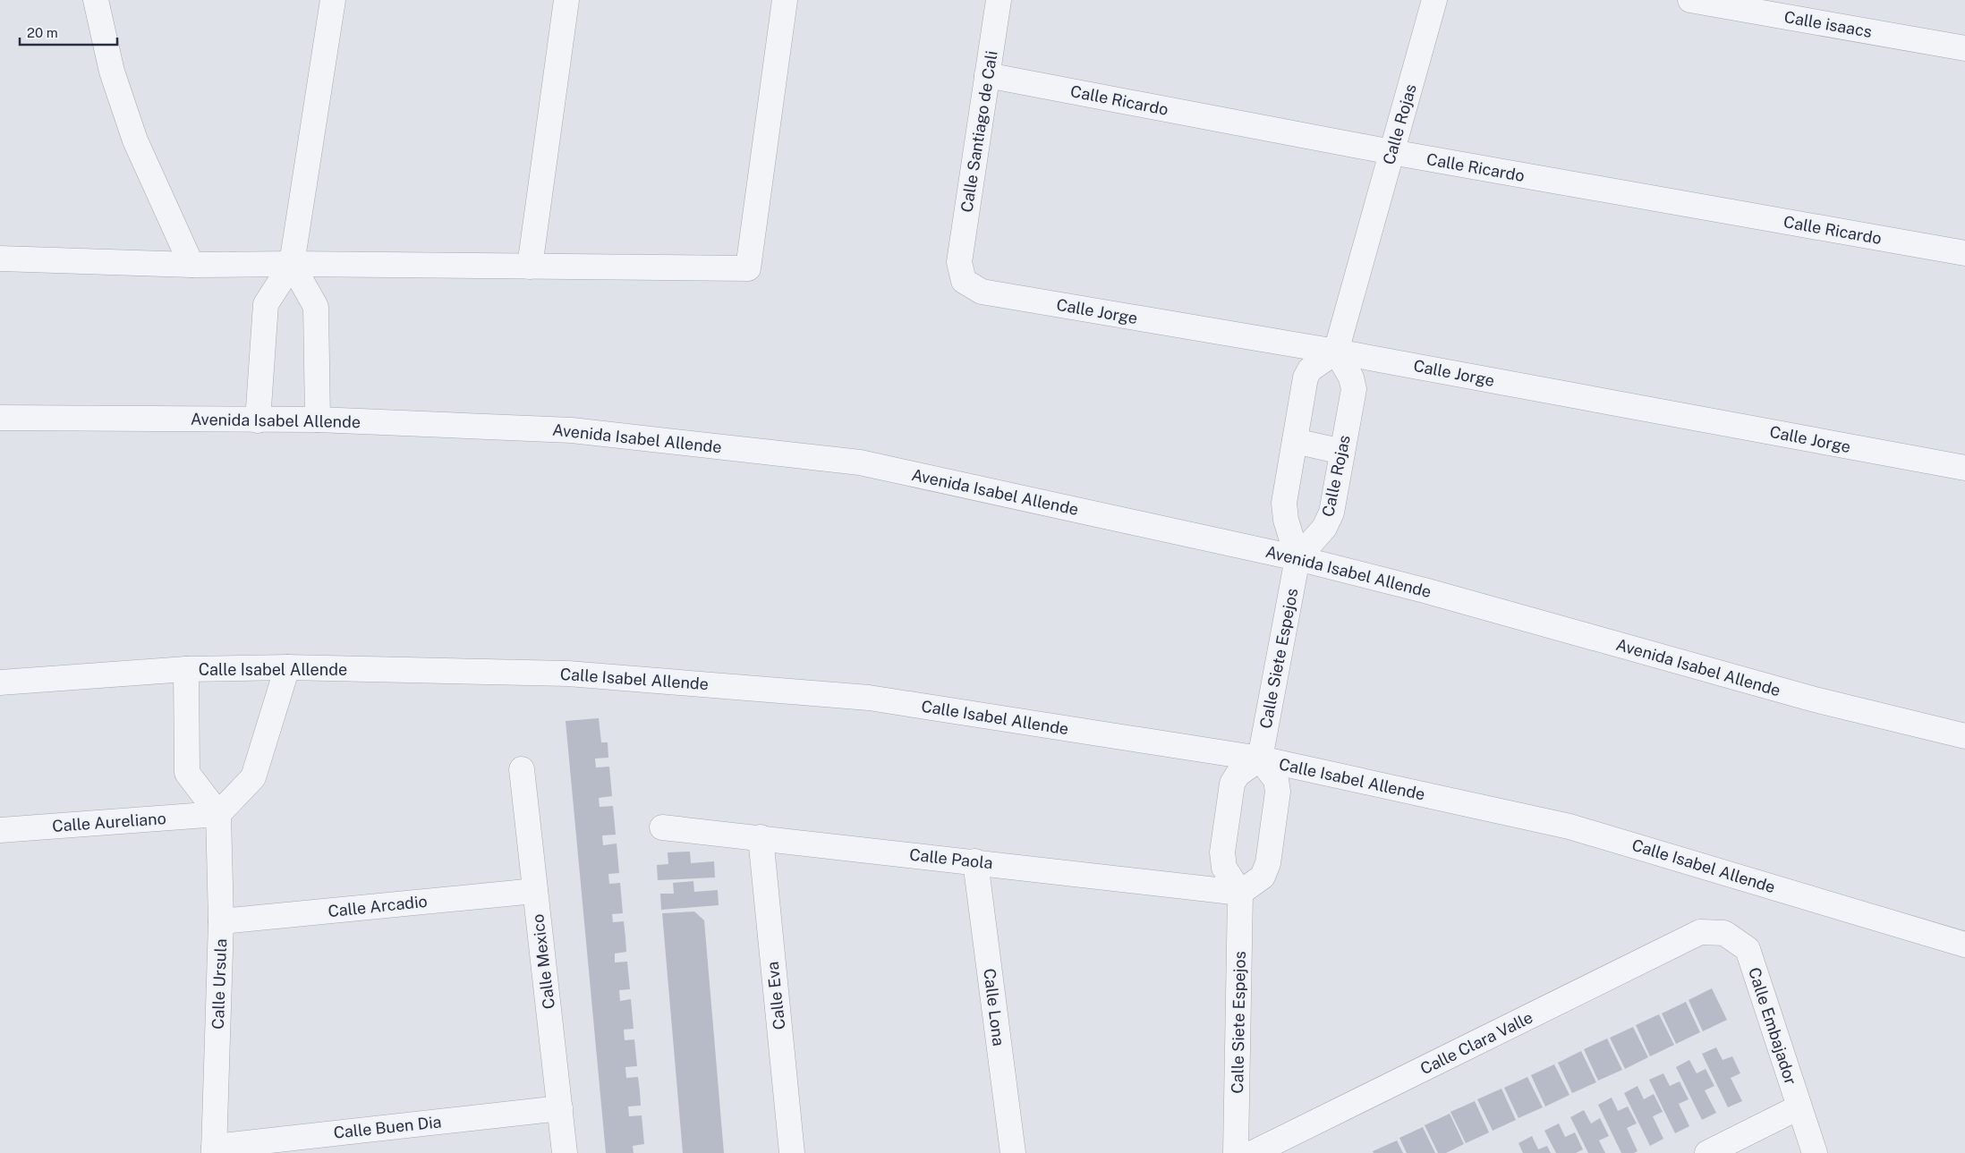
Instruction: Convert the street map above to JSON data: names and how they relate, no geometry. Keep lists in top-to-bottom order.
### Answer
{
  "streets": {
    "street": [
      "Calle isaacs",
      "Calle Ricardo",
      "Calle Rojas",
      "Calle Santiago de Cali",
      "Calle Jorge",
      "Avenida Isabel Allende",
      "Calle Siete Espejos",
      "Calle Isabel Allende",
      "Calle Aureliano",
      "Calle Paola",
      "Calle Arcadio",
      "Calle Mexico",
      "Calle Ursula",
      "Calle Eva",
      "Calle Lona",
      "Calle Embajador",
      "Calle Clara Valle",
      "Calle Buen Dia"
    ]
  },
  "crossings": [
    ["Calle Ricardo", "Calle Rojas"],
    ["Calle Ricardo", "Calle Santiago de Cali"],
    ["Calle Rojas", "Calle Jorge"],
    ["Calle Rojas", "Avenida Isabel Allende"],
    ["Calle Rojas", "Calle Siete Espejos"],
    ["Calle Santiago de Cali", "Calle Jorge"],
    ["Avenida Isabel Allende", "Calle Siete Espejos"],
    ["Calle Siete Espejos", "Calle Isabel Allende"],
    ["Calle Siete Espejos", "Calle Paola"],
    ["Calle Aureliano", "Calle Ursula"],
    ["Calle Paola", "Calle Eva"],
    ["Calle Paola", "Calle Lona"],
    ["Calle Arcadio", "Calle Mexico"],
    ["Calle Arcadio", "Calle Ursula"],
    ["Calle Mexico", "Calle Buen Dia"],
    ["Calle Ursula", "Calle Buen Dia"],
    ["Calle Embajador", "Calle Clara Valle"]
  ],
  "scale_bar": "20 m"
}
